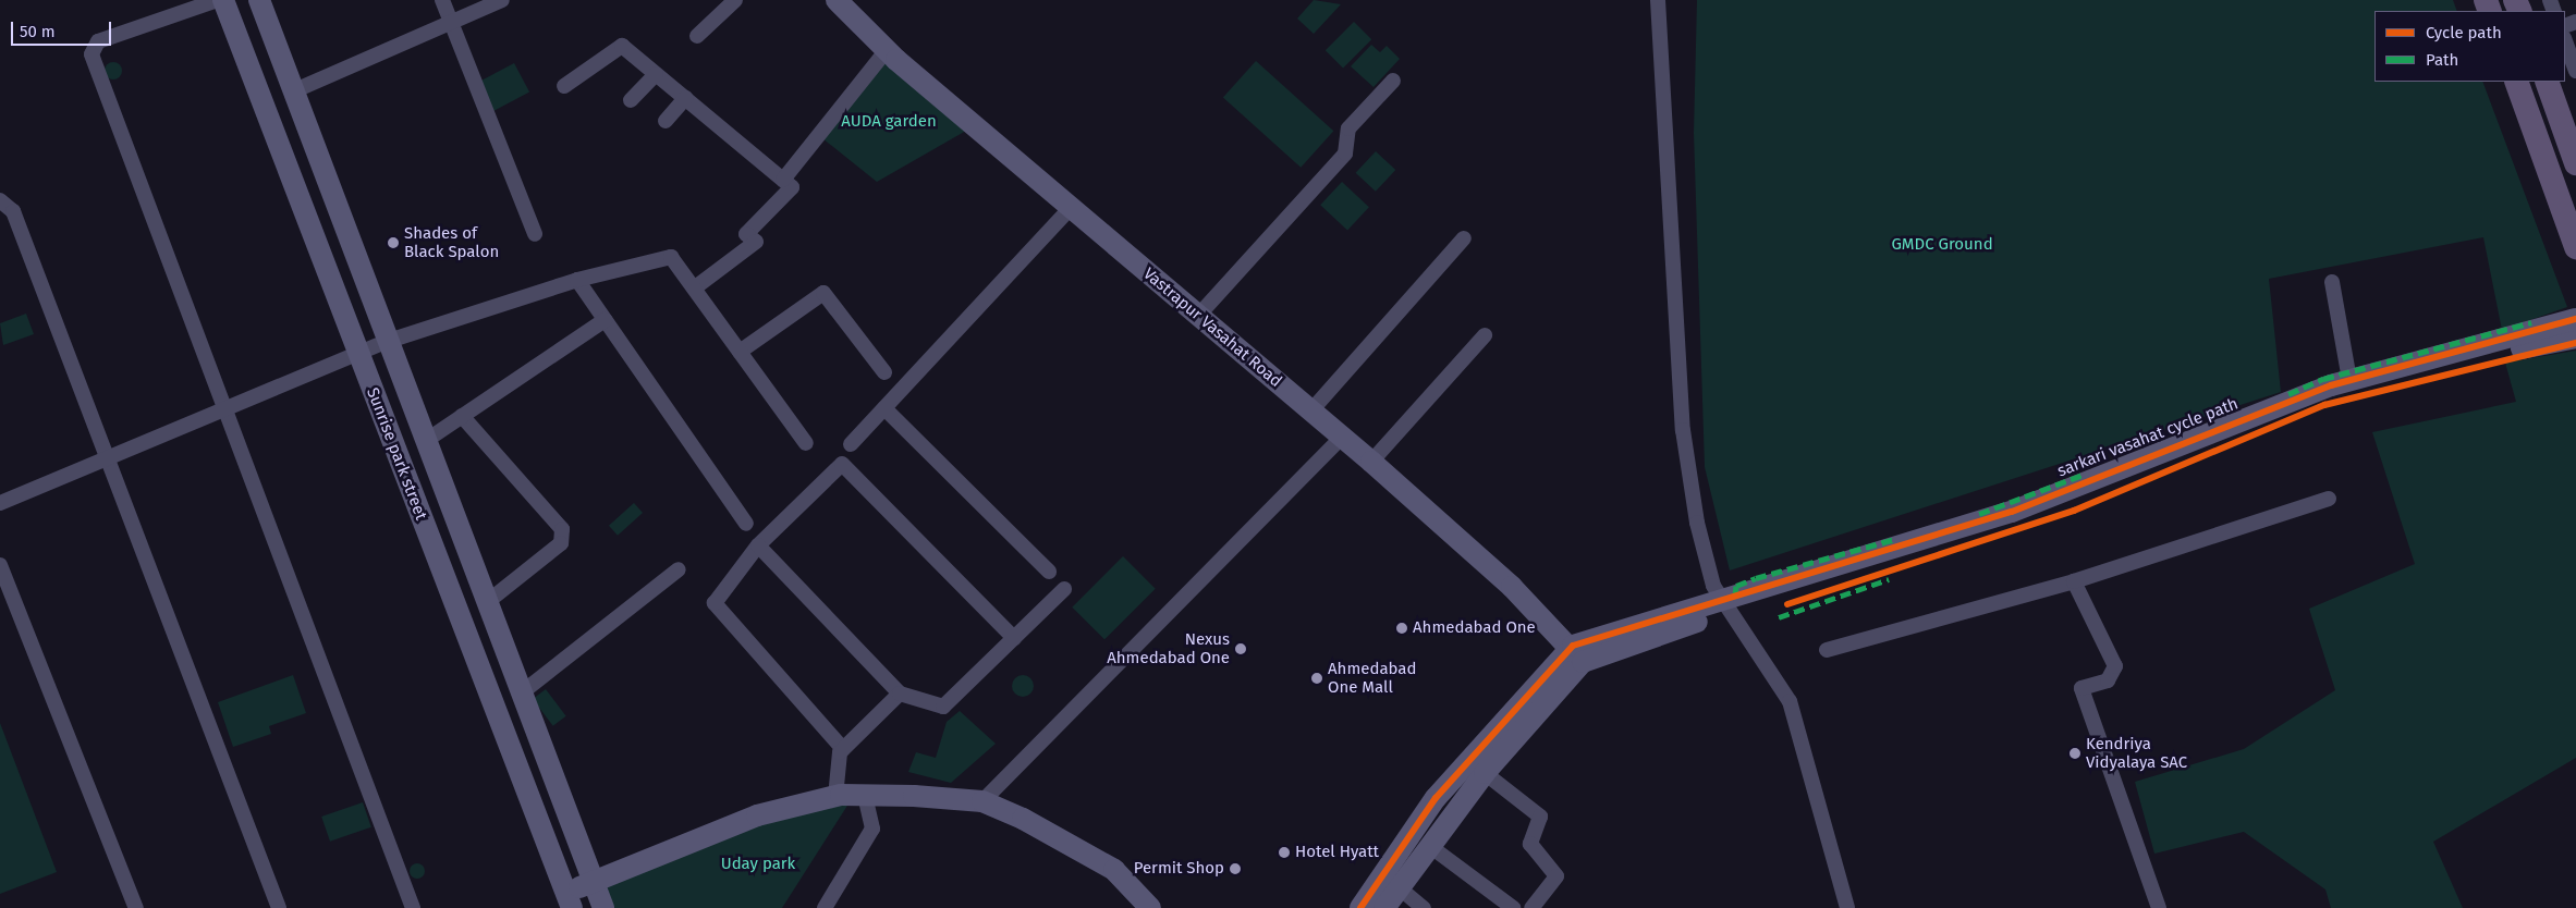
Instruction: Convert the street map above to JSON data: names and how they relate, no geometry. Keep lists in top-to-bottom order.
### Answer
{
  "streets": {
    "street": ["Vastrapur Vasahat Road", "Sunrise park street"],
    "cycle path": ["sarkari vasahat cycle path"]
  },
  "parks": ["AUDA garden", "GMDC Ground", "Uday park"],
  "places": [
    "Shades of Black Spalon",
    "Ahmedabad One",
    "Nexus Ahmedabad One",
    "Ahmedabad One Mall",
    "Kendriya Vidyalaya SAC",
    "Hotel Hyatt",
    "Permit Shop"
  ],
  "legend": ["Cycle path", "Path"],
  "scale_bar": "50 m"
}
